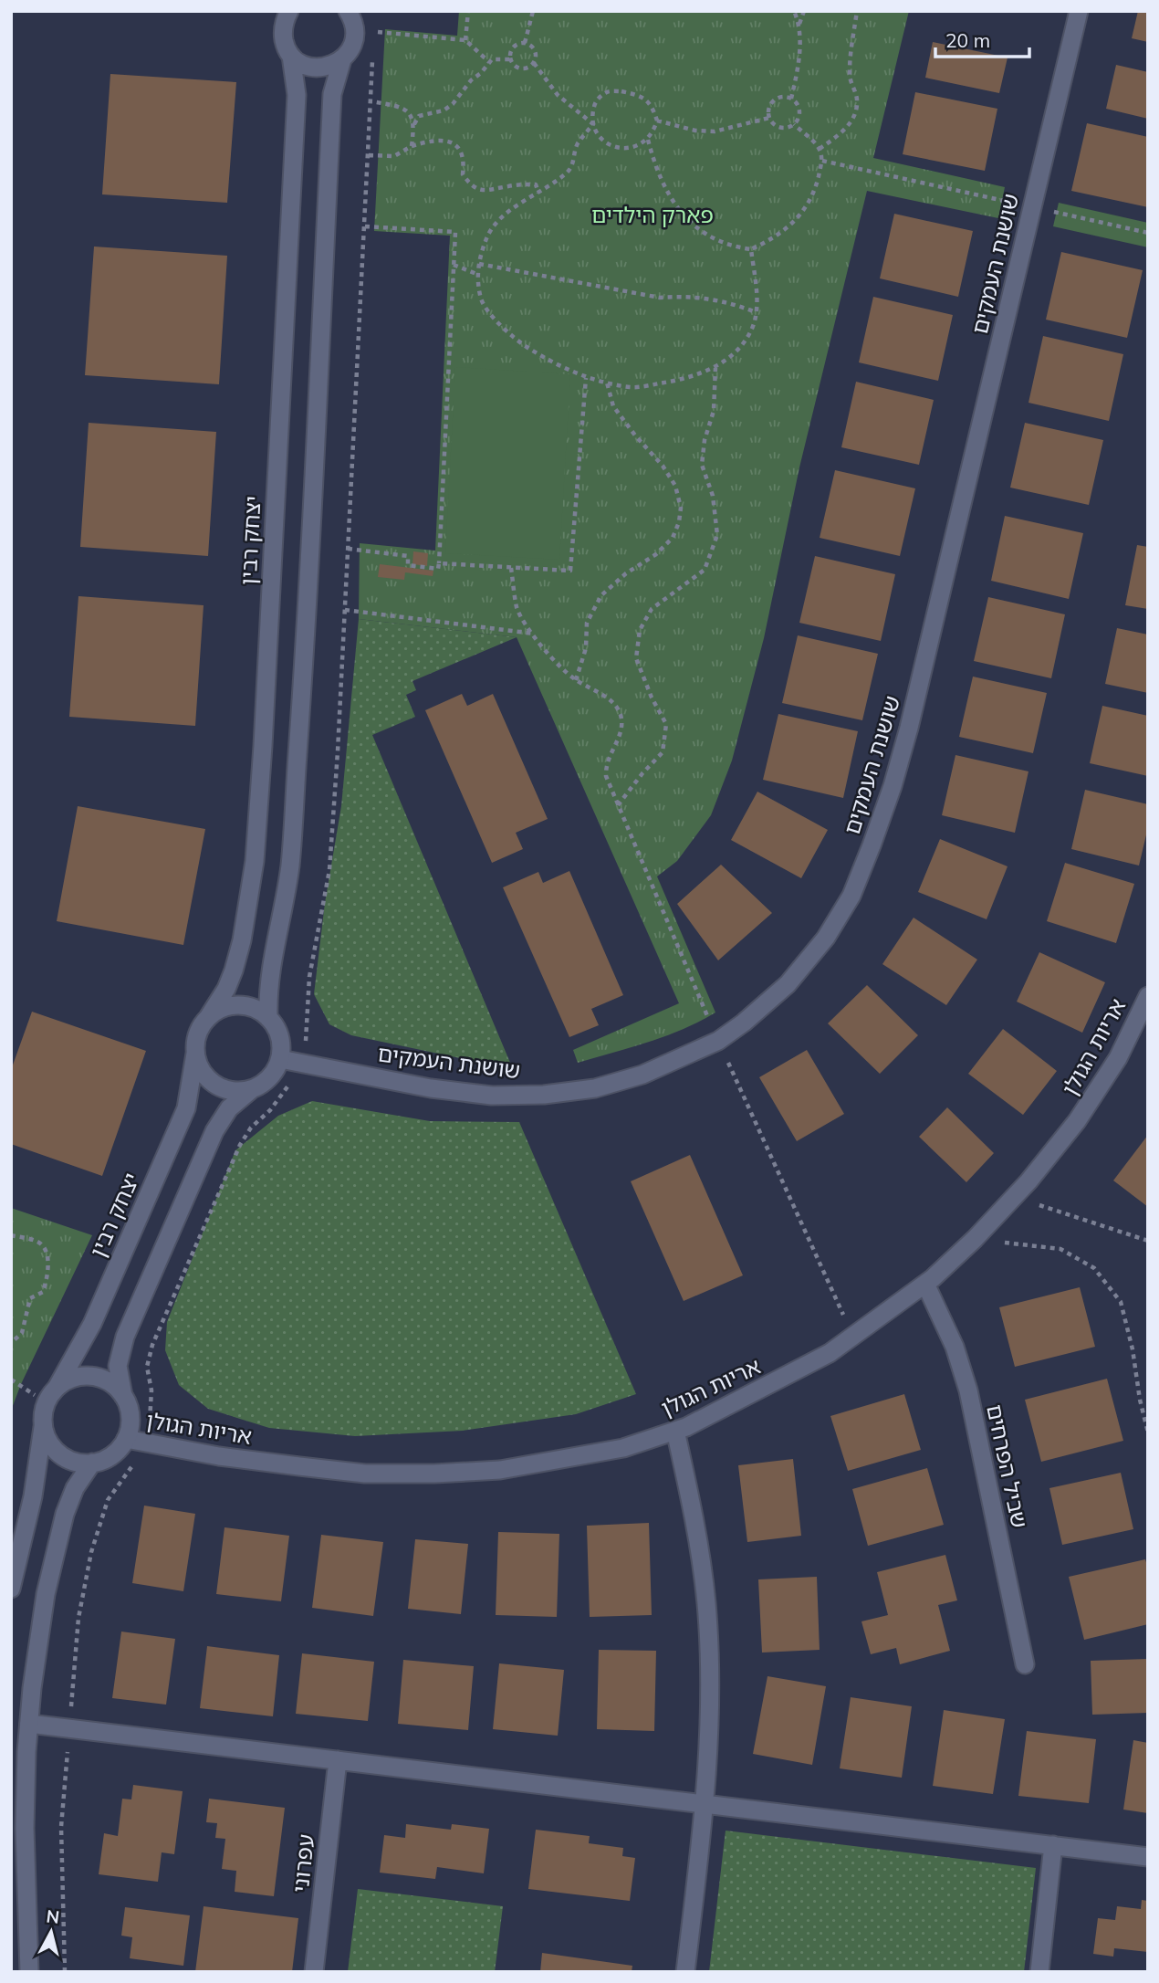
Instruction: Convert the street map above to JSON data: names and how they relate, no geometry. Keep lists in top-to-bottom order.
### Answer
{
  "streets": {
    "street": [
      "שושנת העמקים",
      "יצחק רבין",
      "אריות הגולן",
      "שביל הפרחים",
      "עפרוני"
    ]
  },
  "crossings": [
    ["שושנת העמקים", "יצחק רבין"],
    ["יצחק רבין", "אריות הגולן"],
    ["אריות הגולן", "שביל הפרחים"]
  ],
  "parks": ["פארק הילדים"],
  "scale_bar": "20 m",
  "north": "top"
}
